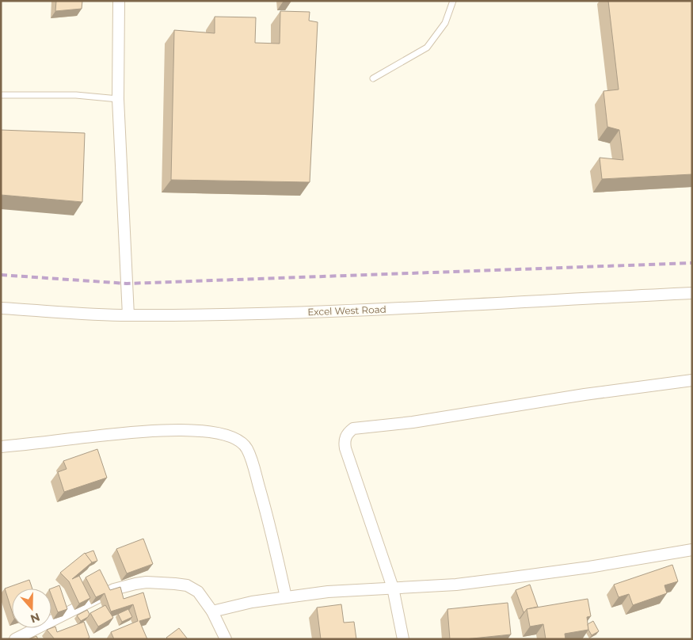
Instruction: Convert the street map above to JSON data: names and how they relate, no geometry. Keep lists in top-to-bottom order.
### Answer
{
  "streets": {
    "street": ["Excel West Road"]
  },
  "north": "bottom"
}
